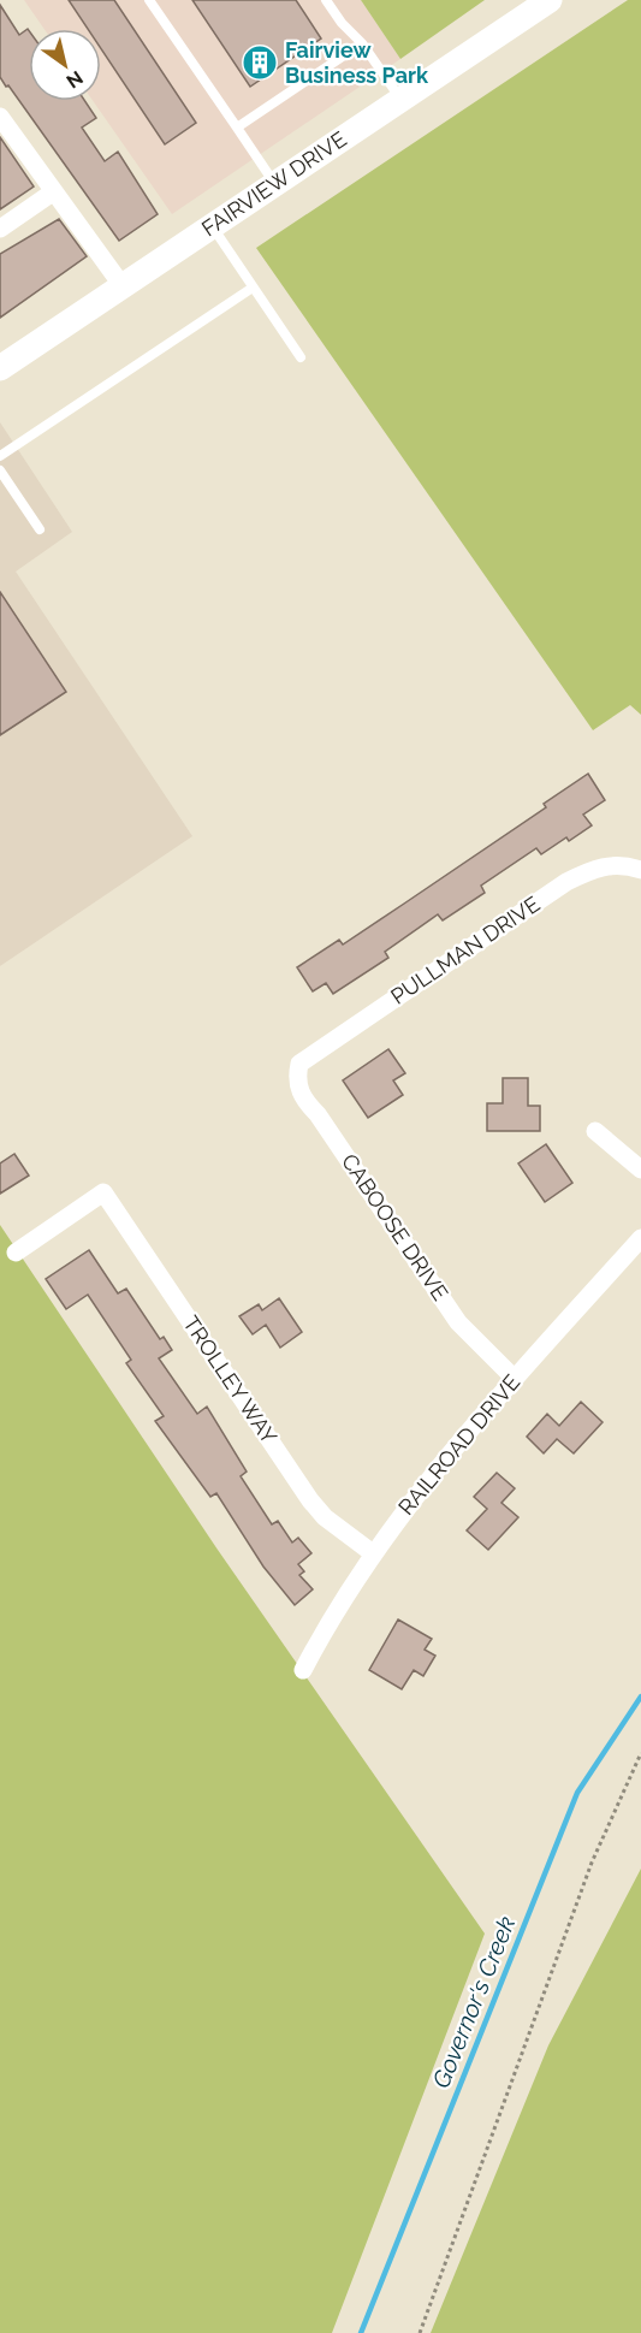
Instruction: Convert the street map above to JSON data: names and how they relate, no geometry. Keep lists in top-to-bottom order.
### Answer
{
  "streets": {
    "main road": ["FAIRVIEW DRIVE"],
    "street": [
      "PULLMAN DRIVE",
      "CABOOSE DRIVE",
      "TROLLEY WAY",
      "RAILROAD DRIVE"
    ]
  },
  "crossings": [
    ["PULLMAN DRIVE", "CABOOSE DRIVE"],
    ["CABOOSE DRIVE", "RAILROAD DRIVE"],
    ["TROLLEY WAY", "RAILROAD DRIVE"]
  ],
  "water": ["Governor's Creek"],
  "places": {
    "building": ["Fairview Business Park"]
  },
  "north": "bottom right"
}
